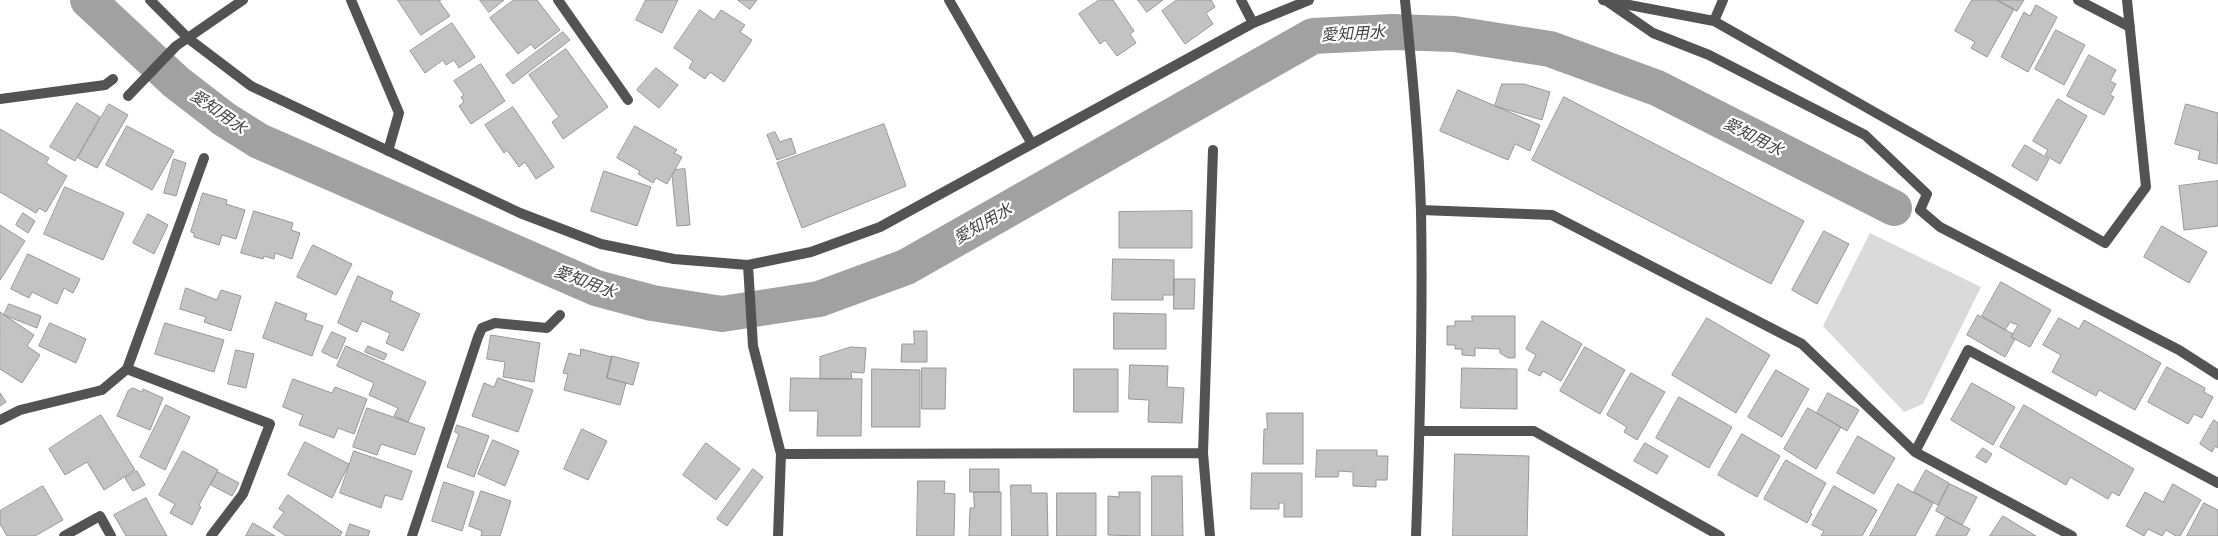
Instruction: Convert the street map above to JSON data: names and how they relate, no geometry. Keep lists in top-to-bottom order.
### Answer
{
  "water": ["愛知用水"]
}
